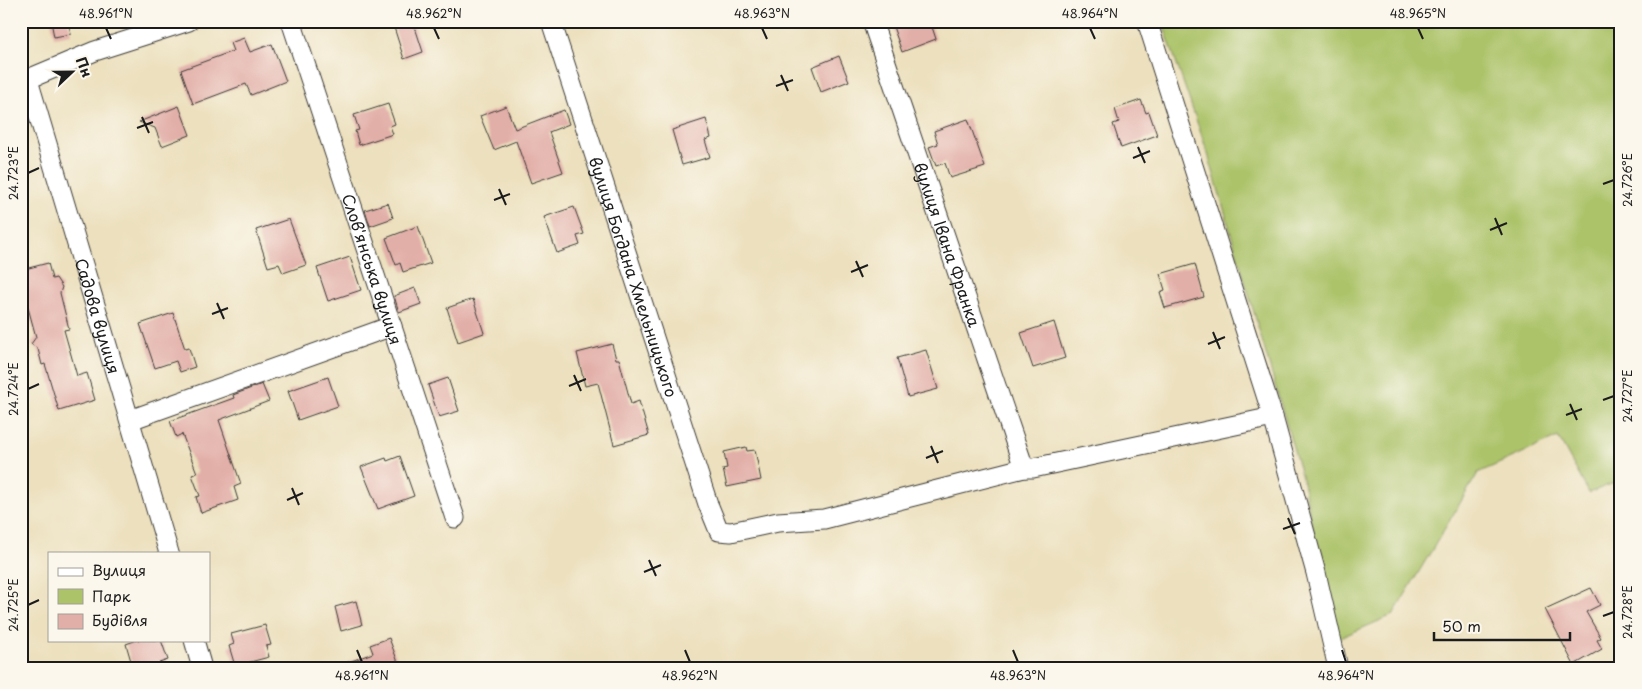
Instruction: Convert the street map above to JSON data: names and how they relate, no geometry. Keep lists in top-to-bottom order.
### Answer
{
  "streets": {
    "street": [
      "вулиця Івана Франка",
      "Слов'янська вулиця",
      "вулиця Богдана Хмельницького",
      "Садова вулиця"
    ]
  },
  "crossings": [
    ["вулиця Івана Франка", "вулиця Богдана Хмельницького"]
  ],
  "legend": ["Вулиця", "Парк", "Будівля"],
  "scale_bar": "50 m",
  "north": "right",
  "coordinates": [
    "48.961°N",
    "48.962°N",
    "48.963°N",
    "48.964°N",
    "48.965°N",
    "24.723°E",
    "24.726°E",
    "24.724°E",
    "24.727°E",
    "24.725°E",
    "24.728°E"
  ]
}
